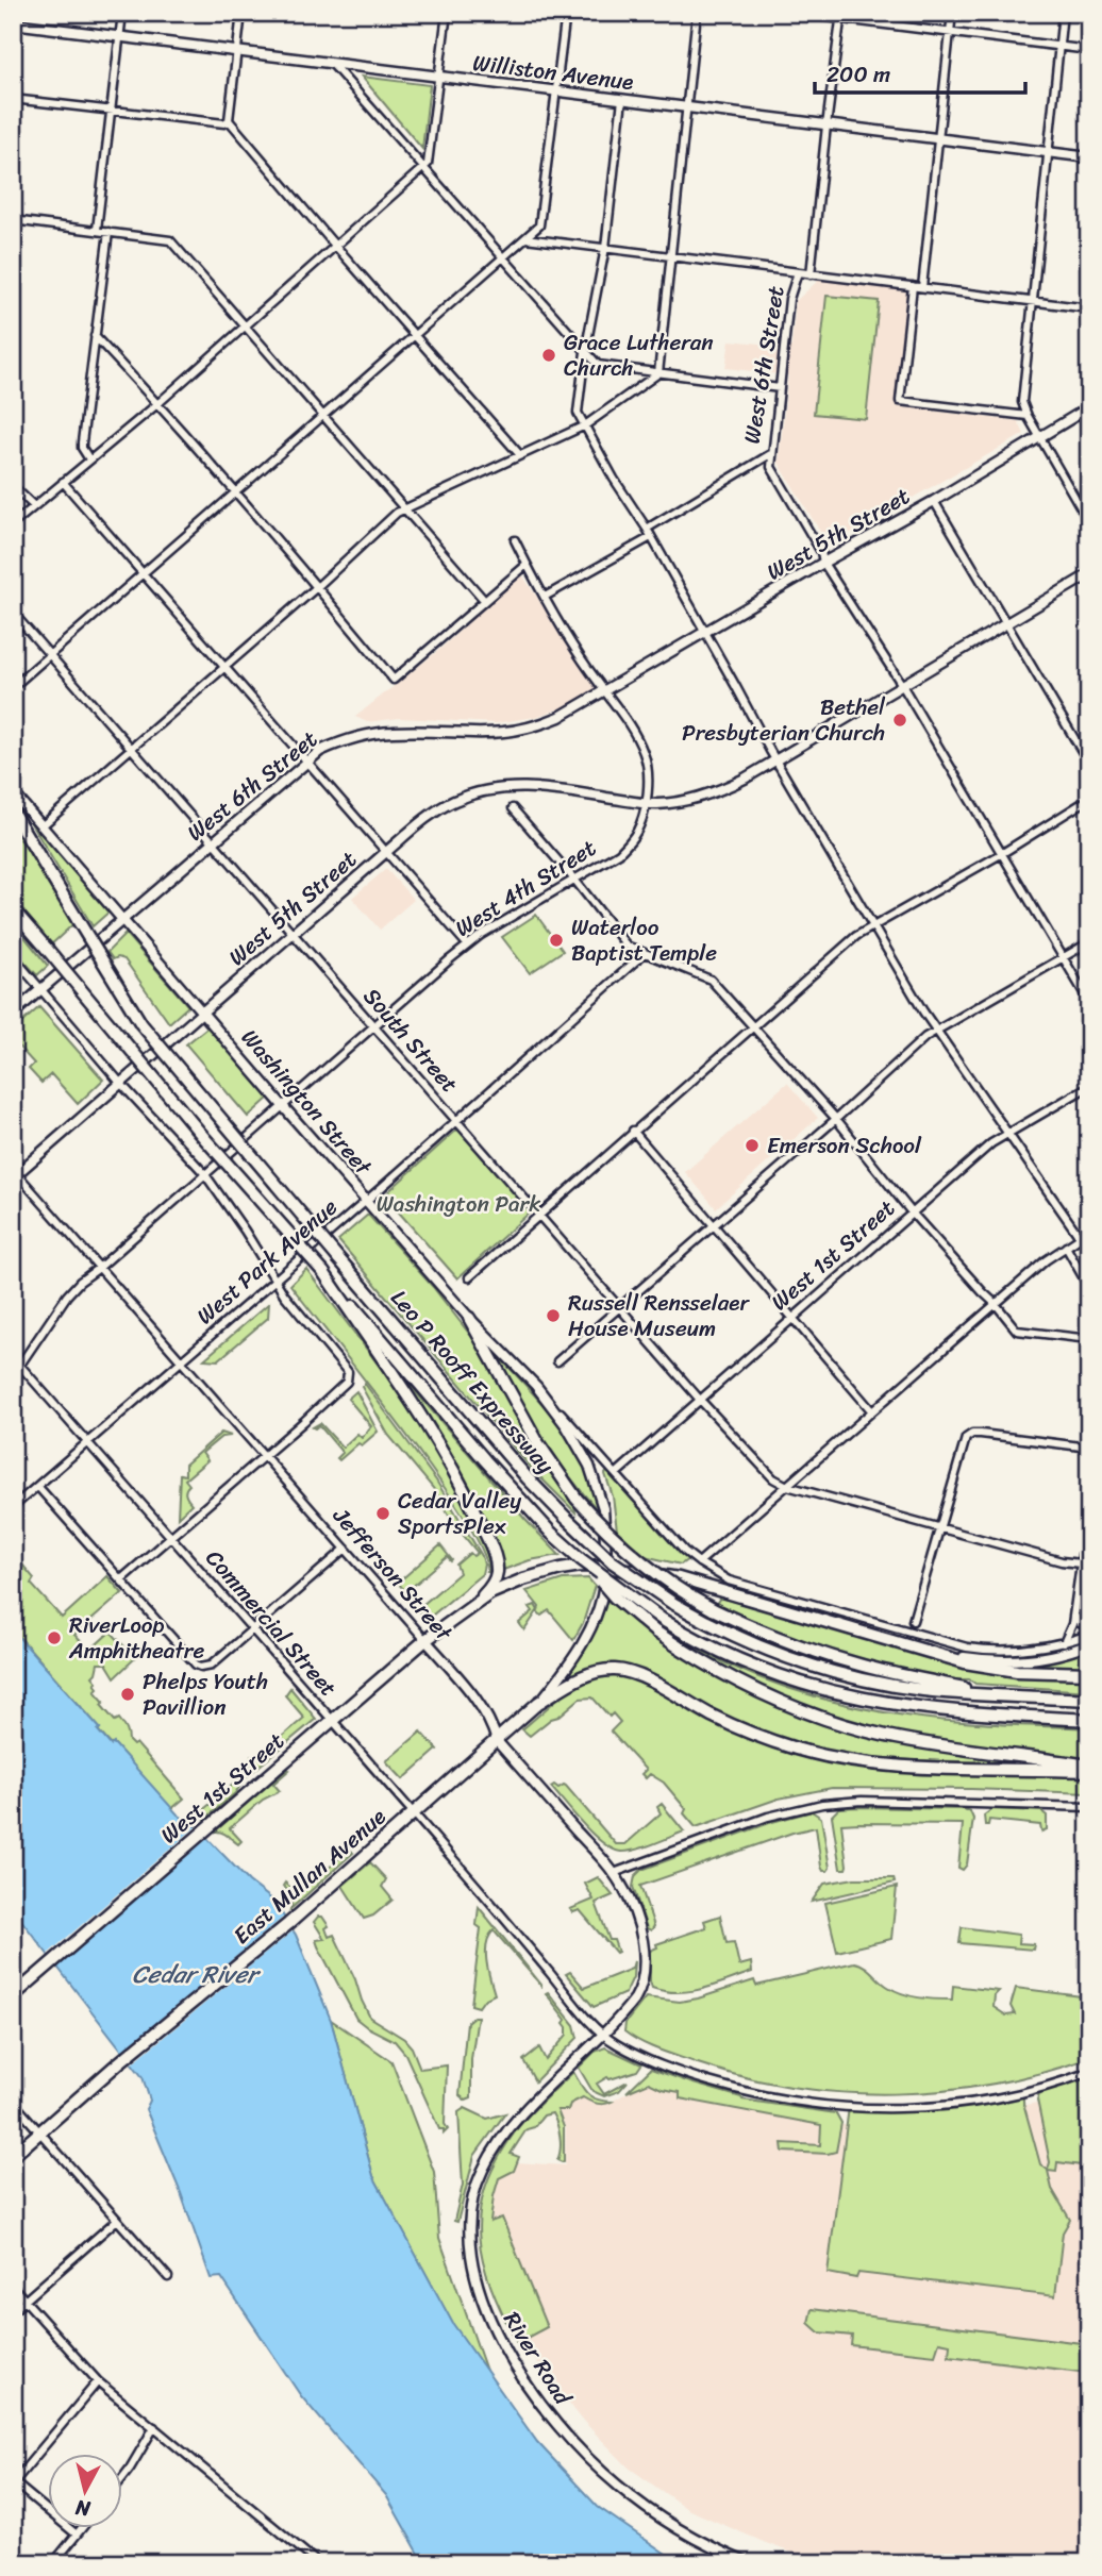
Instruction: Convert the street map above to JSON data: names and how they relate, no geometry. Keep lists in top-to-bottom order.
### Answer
{
  "streets": {
    "highway": ["West 1st Street", "Leo P Rooff Expressway", "East Mullan Avenue"],
    "main road": [
      "Williston Avenue",
      "West 6th Street",
      "West 5th Street",
      "Washington Street",
      "Jefferson Street",
      "River Road"
    ],
    "street": [
      "West 4th Street",
      "South Street",
      "West Park Avenue",
      "Commercial Street"
    ]
  },
  "crossings": [
    ["Williston Avenue", "West 6th Street"],
    ["West 6th Street", "West 5th Street"],
    ["West 6th Street", "West 4th Street"],
    ["West 6th Street", "South Street"],
    ["West 6th Street", "Washington Street"],
    ["West 5th Street", "West 4th Street"],
    ["West 5th Street", "South Street"],
    ["West 5th Street", "Washington Street"],
    ["West 5th Street", "Jefferson Street"],
    ["West 4th Street", "South Street"],
    ["West 4th Street", "Washington Street"],
    ["West 4th Street", "Jefferson Street"],
    ["West 4th Street", "Commercial Street"],
    ["South Street", "West 1st Street"],
    ["South Street", "West Park Avenue"],
    ["Washington Street", "West 1st Street"],
    ["Washington Street", "West Park Avenue"],
    ["West 1st Street", "Jefferson Street"],
    ["West 1st Street", "Commercial Street"],
    ["West Park Avenue", "Jefferson Street"],
    ["West Park Avenue", "Commercial Street"],
    ["Jefferson Street", "Commercial Street"],
    ["Jefferson Street", "East Mullan Avenue"],
    ["Jefferson Street", "River Road"],
    ["Commercial Street", "East Mullan Avenue"],
    ["Commercial Street", "River Road"]
  ],
  "water": ["Cedar River"],
  "parks": ["Washington Park"],
  "places": [
    "Grace Lutheran Church",
    "Bethel Presbyterian Church",
    "Waterloo Baptist Temple",
    "Emerson School",
    "Russell Rensselaer House Museum",
    "Cedar Valley SportsPlex",
    "RiverLoop Amphitheatre",
    "Phelps Youth Pavillion"
  ],
  "scale_bar": "200 m",
  "north": "bottom"
}
